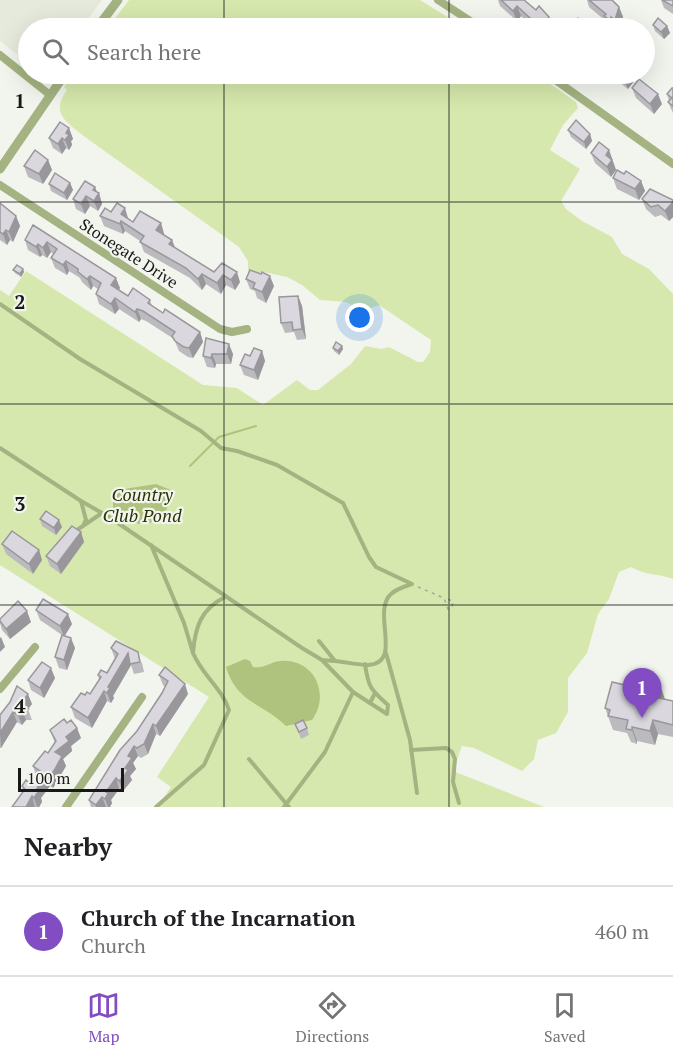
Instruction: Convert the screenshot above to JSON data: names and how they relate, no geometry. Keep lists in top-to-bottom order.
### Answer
{
  "streets": {
    "street": ["Stonegate Drive"]
  },
  "water": ["Country Club Pond"],
  "scale_bar": "100 m",
  "page": {
    "search": "Search here",
    "pins": "1",
    "scale": "100 m",
    "heading": "Nearby",
    "list": [
      {
        "mark": "1",
        "name": "Church of the Incarnation",
        "note": "Church",
        "value": "460 m"
      }
    ],
    "nav": ["Map", "Directions", "Saved"]
  },
  "grid": {
    "rows": [
      "1",
      "2",
      "3",
      "4"
    ]
  }
}
